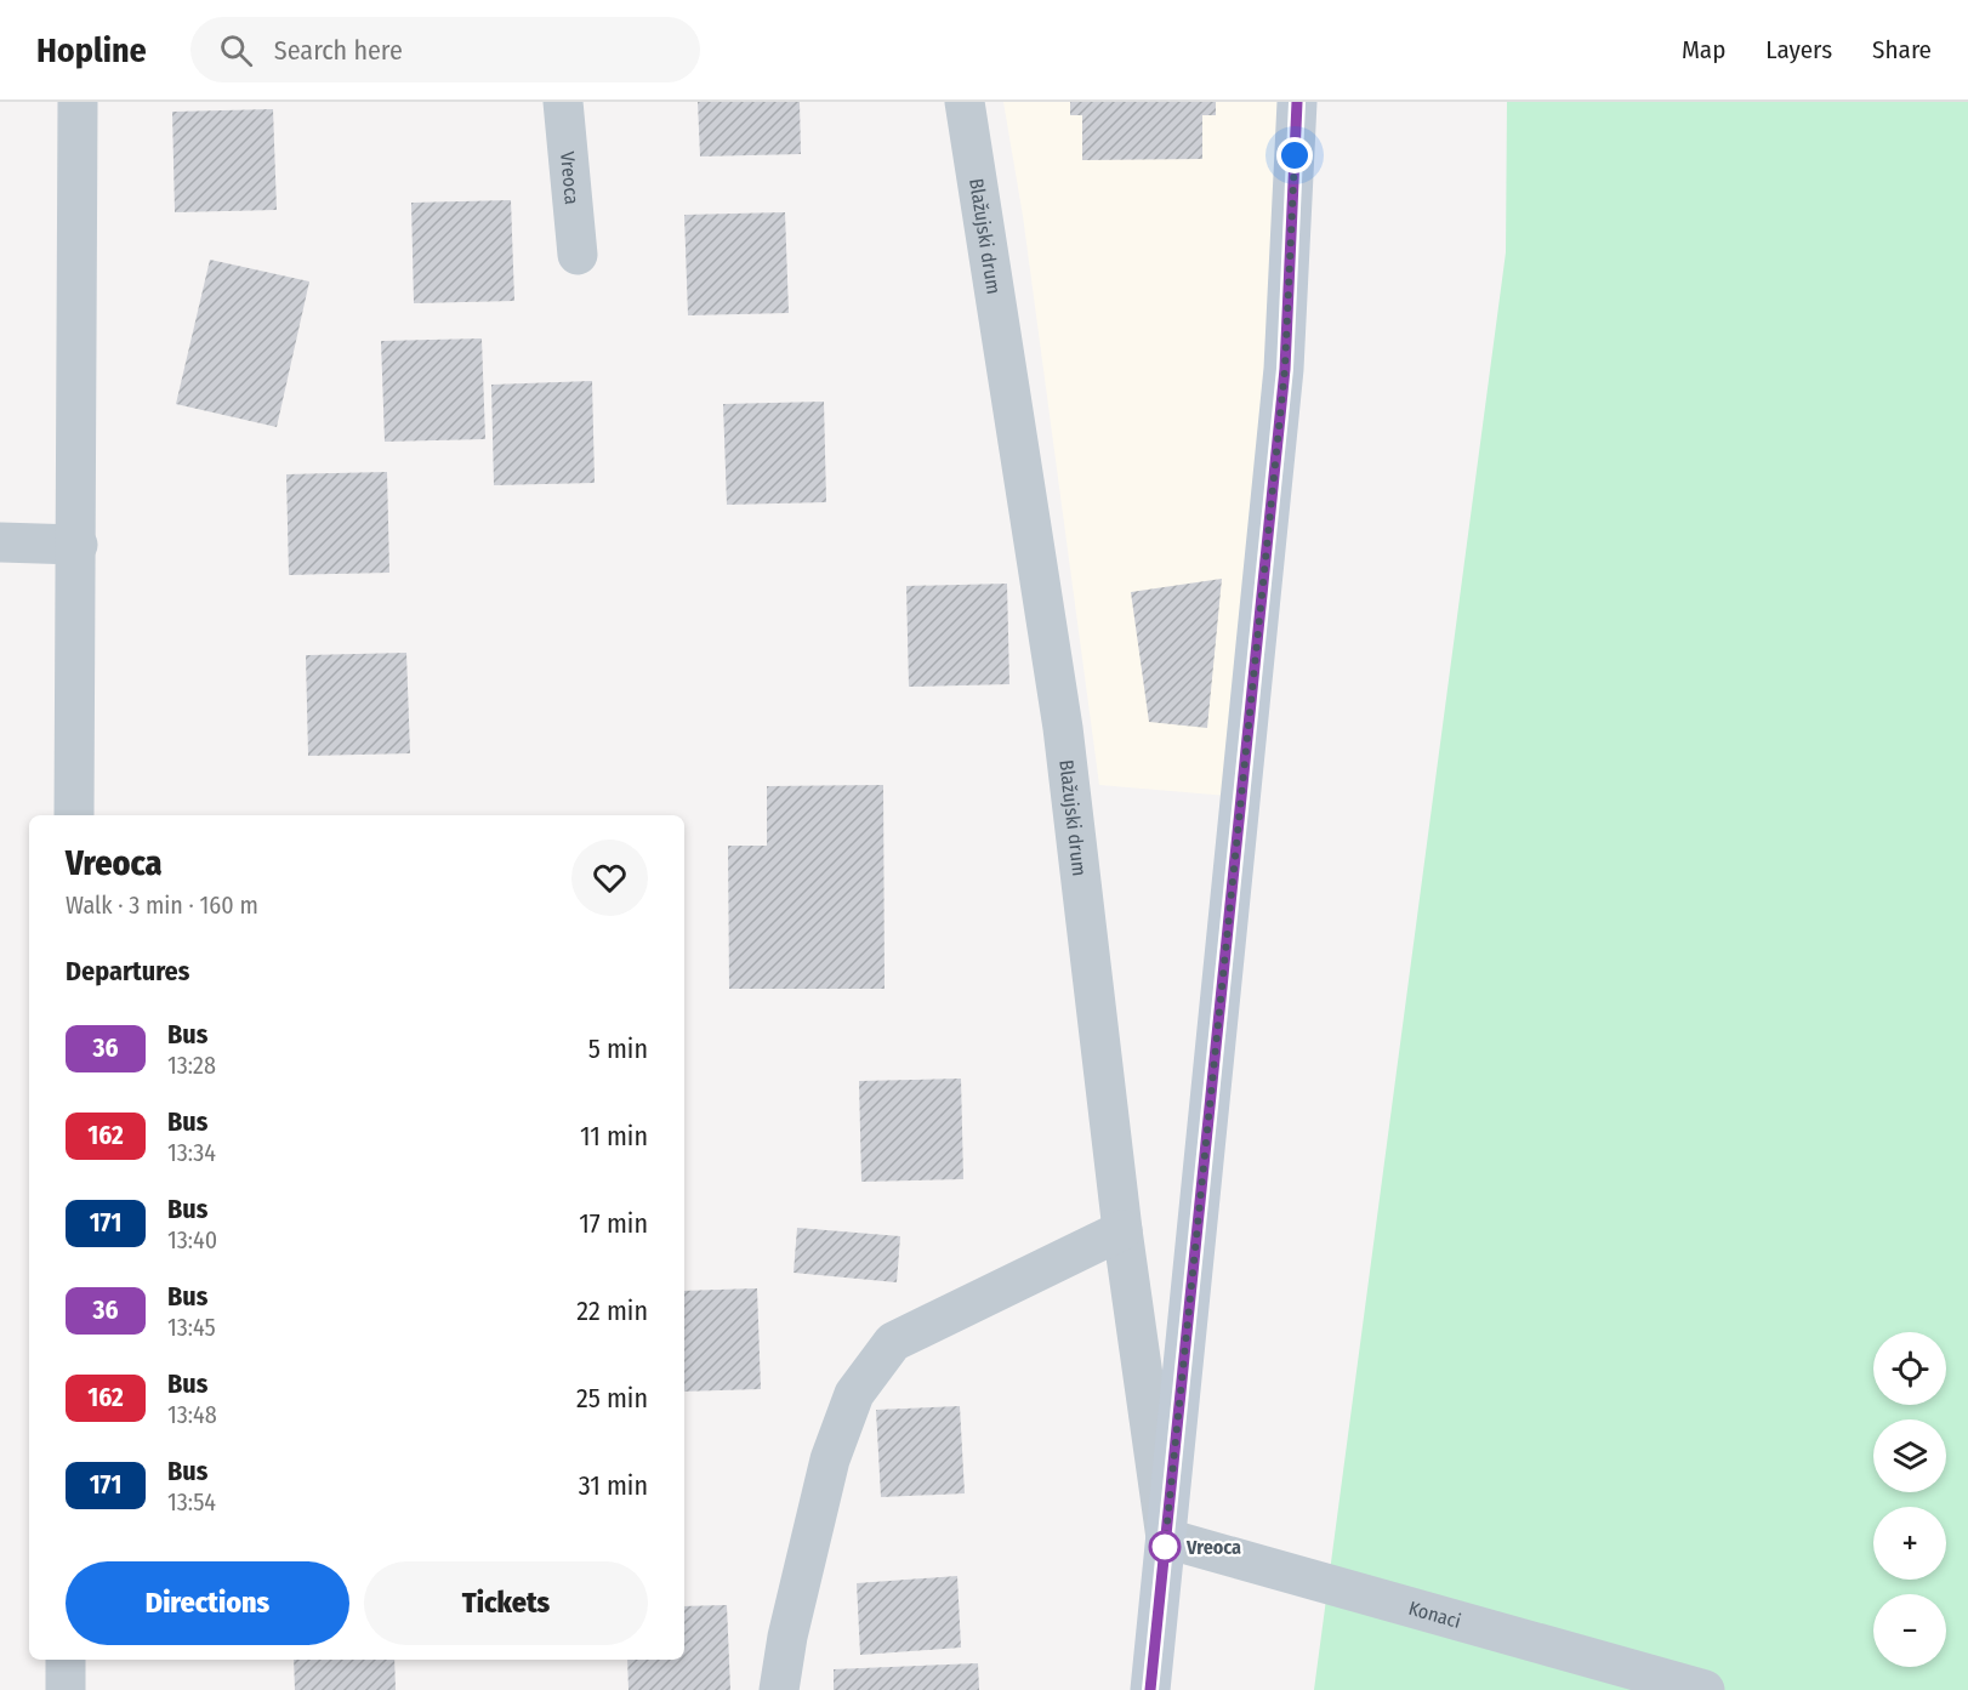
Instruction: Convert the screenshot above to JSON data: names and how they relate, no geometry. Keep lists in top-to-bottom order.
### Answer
{
  "streets": {
    "street": ["Vreoca", "Blažujski drum", "Konaci"]
  },
  "crossings": [
    ["Blažujski drum", "Konaci"]
  ],
  "places": ["Vreoca"],
  "lines": ["bus line 36"],
  "page": {
    "header": "Hopline",
    "search": "Search here",
    "nav": ["Map", "Layers", "Share"],
    "heading": [
      ["Vreoca", "Walk · 3 min · 160 m"],
      "Departures"
    ],
    "list": [
      {
        "mark": "36",
        "name": "Bus",
        "note": "13:28",
        "value": "5 min"
      },
      {
        "mark": "162",
        "name": "Bus",
        "note": "13:34",
        "value": "11 min"
      },
      {
        "mark": "171",
        "name": "Bus",
        "note": "13:40",
        "value": "17 min"
      },
      {
        "mark": "36",
        "name": "Bus",
        "note": "13:45",
        "value": "22 min"
      },
      {
        "mark": "162",
        "name": "Bus",
        "note": "13:48",
        "value": "25 min"
      },
      {
        "mark": "171",
        "name": "Bus",
        "note": "13:54",
        "value": "31 min"
      }
    ],
    "map_buttons": ["+", "−"],
    "buttons": ["Directions", "Tickets"]
  }
}
